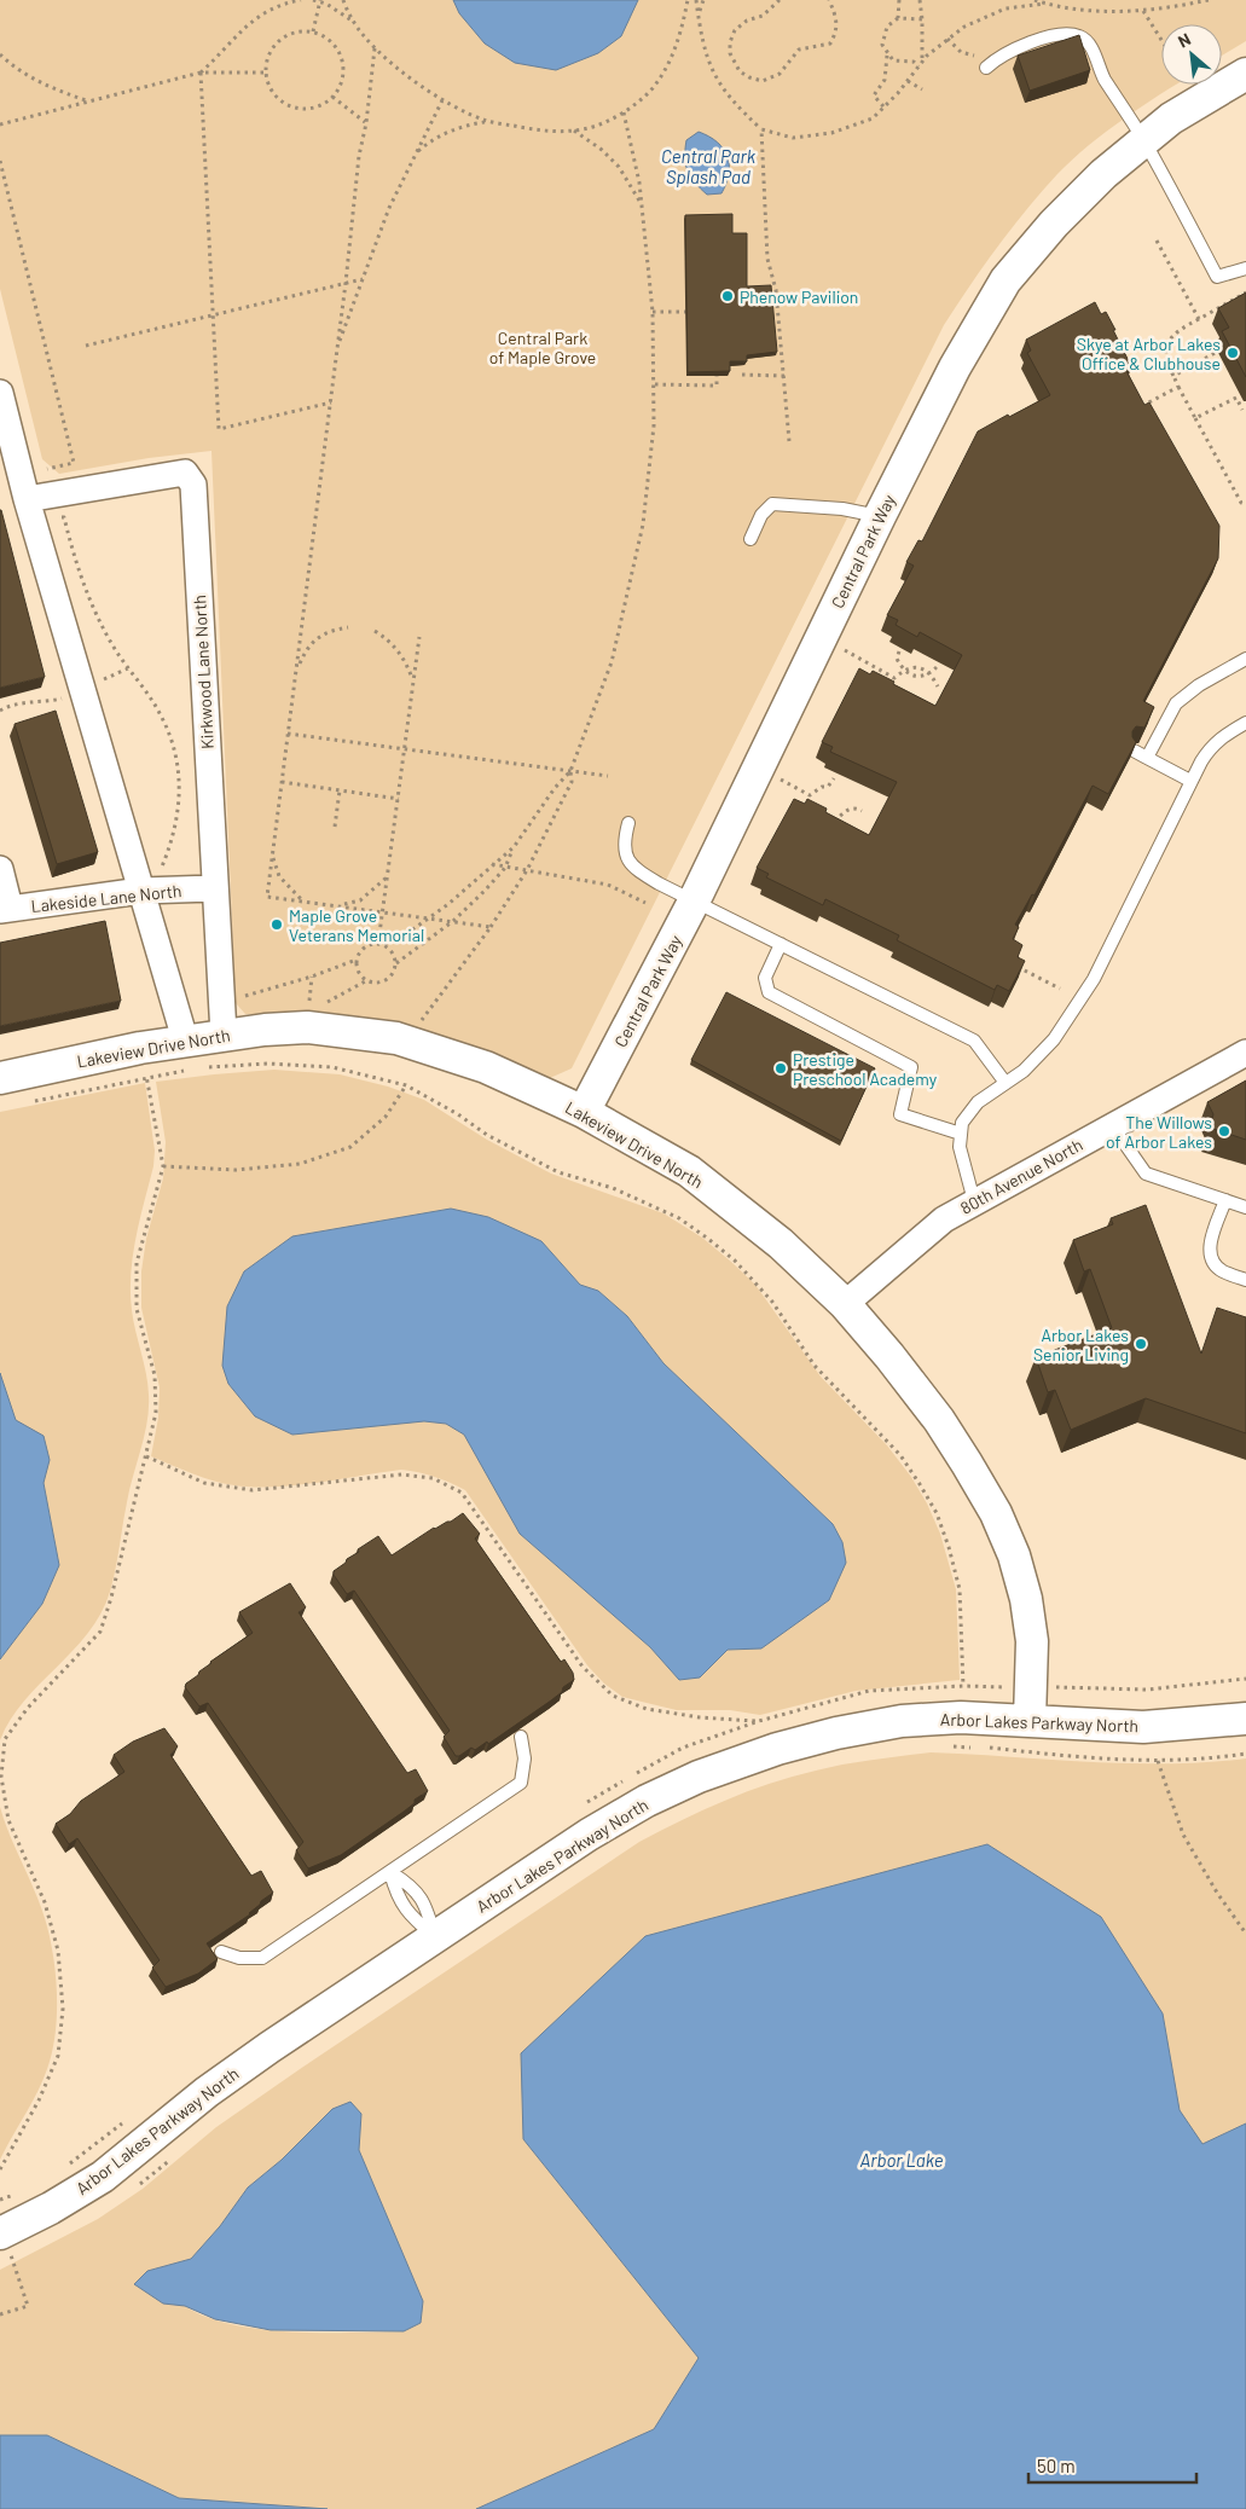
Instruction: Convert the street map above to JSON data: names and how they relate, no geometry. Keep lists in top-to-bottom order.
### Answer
{
  "streets": {
    "street": [
      "Central Park Way",
      "Kirkwood Lane North",
      "Lakeside Lane North",
      "Lakeview Drive North",
      "80th Avenue North",
      "Arbor Lakes Parkway North"
    ]
  },
  "crossings": [
    ["Central Park Way", "Lakeview Drive North"],
    ["Kirkwood Lane North", "Lakeside Lane North"],
    ["Kirkwood Lane North", "Lakeview Drive North"],
    ["Lakeview Drive North", "80th Avenue North"],
    ["Lakeview Drive North", "Arbor Lakes Parkway North"]
  ],
  "water": ["Central Park Splash Pad", "Arbor Lake"],
  "parks": ["Central Park of Maple Grove"],
  "places": [
    "Phenow Pavilion",
    "Skye at Arbor Lakes Office & Clubhouse",
    "Maple Grove Veterans Memorial",
    "Prestige Preschool Academy",
    "The Willows of Arbor Lakes",
    "Arbor Lakes Senior Living"
  ],
  "scale_bar": "50 m",
  "north": "top left"
}
